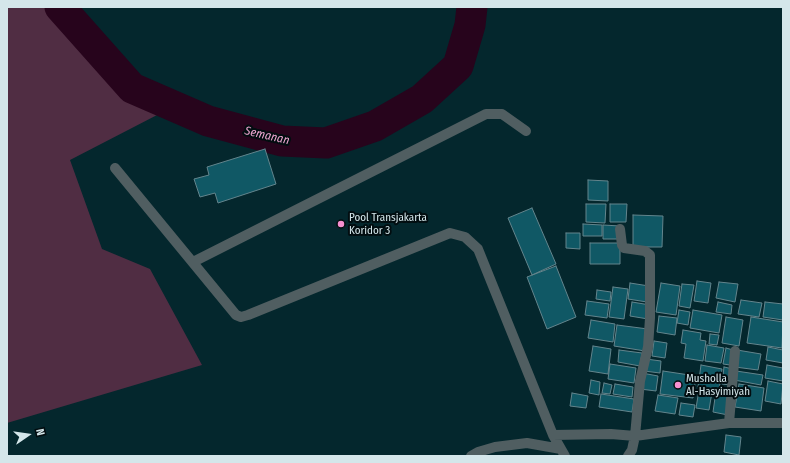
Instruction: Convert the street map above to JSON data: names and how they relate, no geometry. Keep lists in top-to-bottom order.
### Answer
{
  "water": ["Semanan"],
  "places": ["Pool Transjakarta Koridor 3", "Musholla Al-Hasyimiyah"],
  "north": "right"
}
